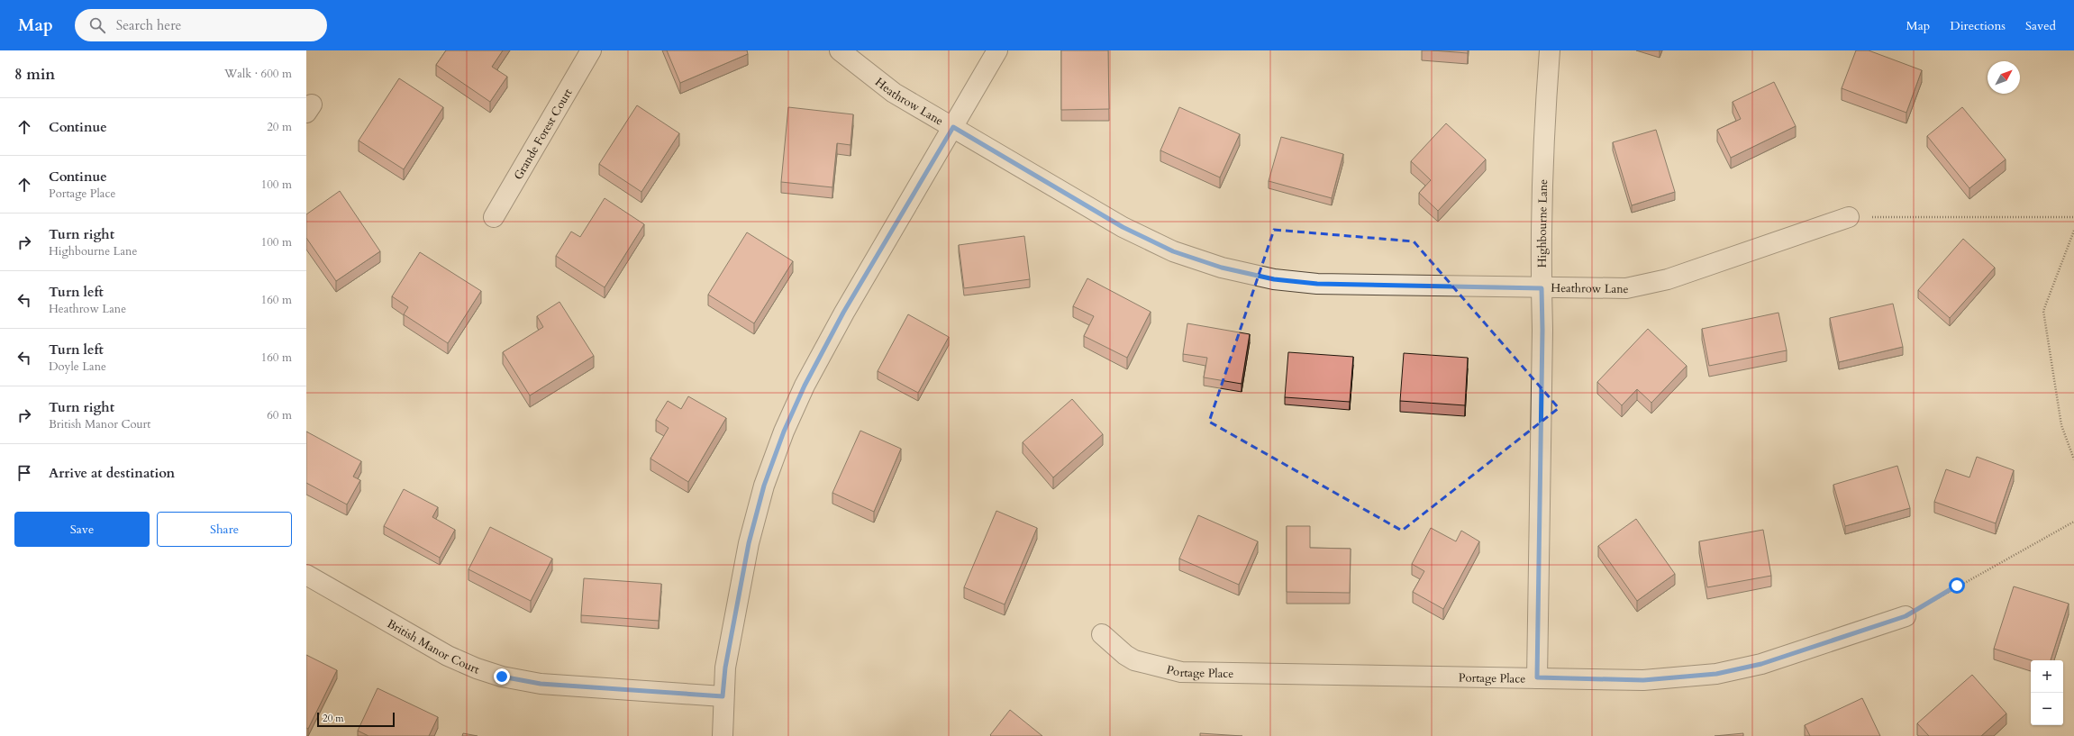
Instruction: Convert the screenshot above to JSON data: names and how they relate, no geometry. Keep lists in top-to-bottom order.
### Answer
{
  "streets": {
    "street": [
      "Heathrow Lane",
      "Grande Forest Court",
      "Highbourne Lane",
      "British Manor Court",
      "Portage Place"
    ]
  },
  "crossings": [
    ["Heathrow Lane", "Highbourne Lane"],
    ["Highbourne Lane", "Portage Place"]
  ],
  "scale_bar": "20 m",
  "north": "top right",
  "page": {
    "header": "Map",
    "search": "Search here",
    "nav": ["Map", "Directions", "Saved"],
    "heading": ["8 min", "Walk · 600 m"],
    "list": [
      ["Continue", "20 m"],
      ["Continue", "Portage Place", "100 m"],
      ["Turn right", "Highbourne Lane", "100 m"],
      ["Turn left", "Heathrow Lane", "160 m"],
      ["Turn left", "Doyle Lane", "160 m"],
      ["Turn right", "British Manor Court", "60 m"],
      "Arrive at destination"
    ],
    "buttons": ["Save", "Share"],
    "map_buttons": ["+", "−"],
    "scale": "20 m"
  }
}
